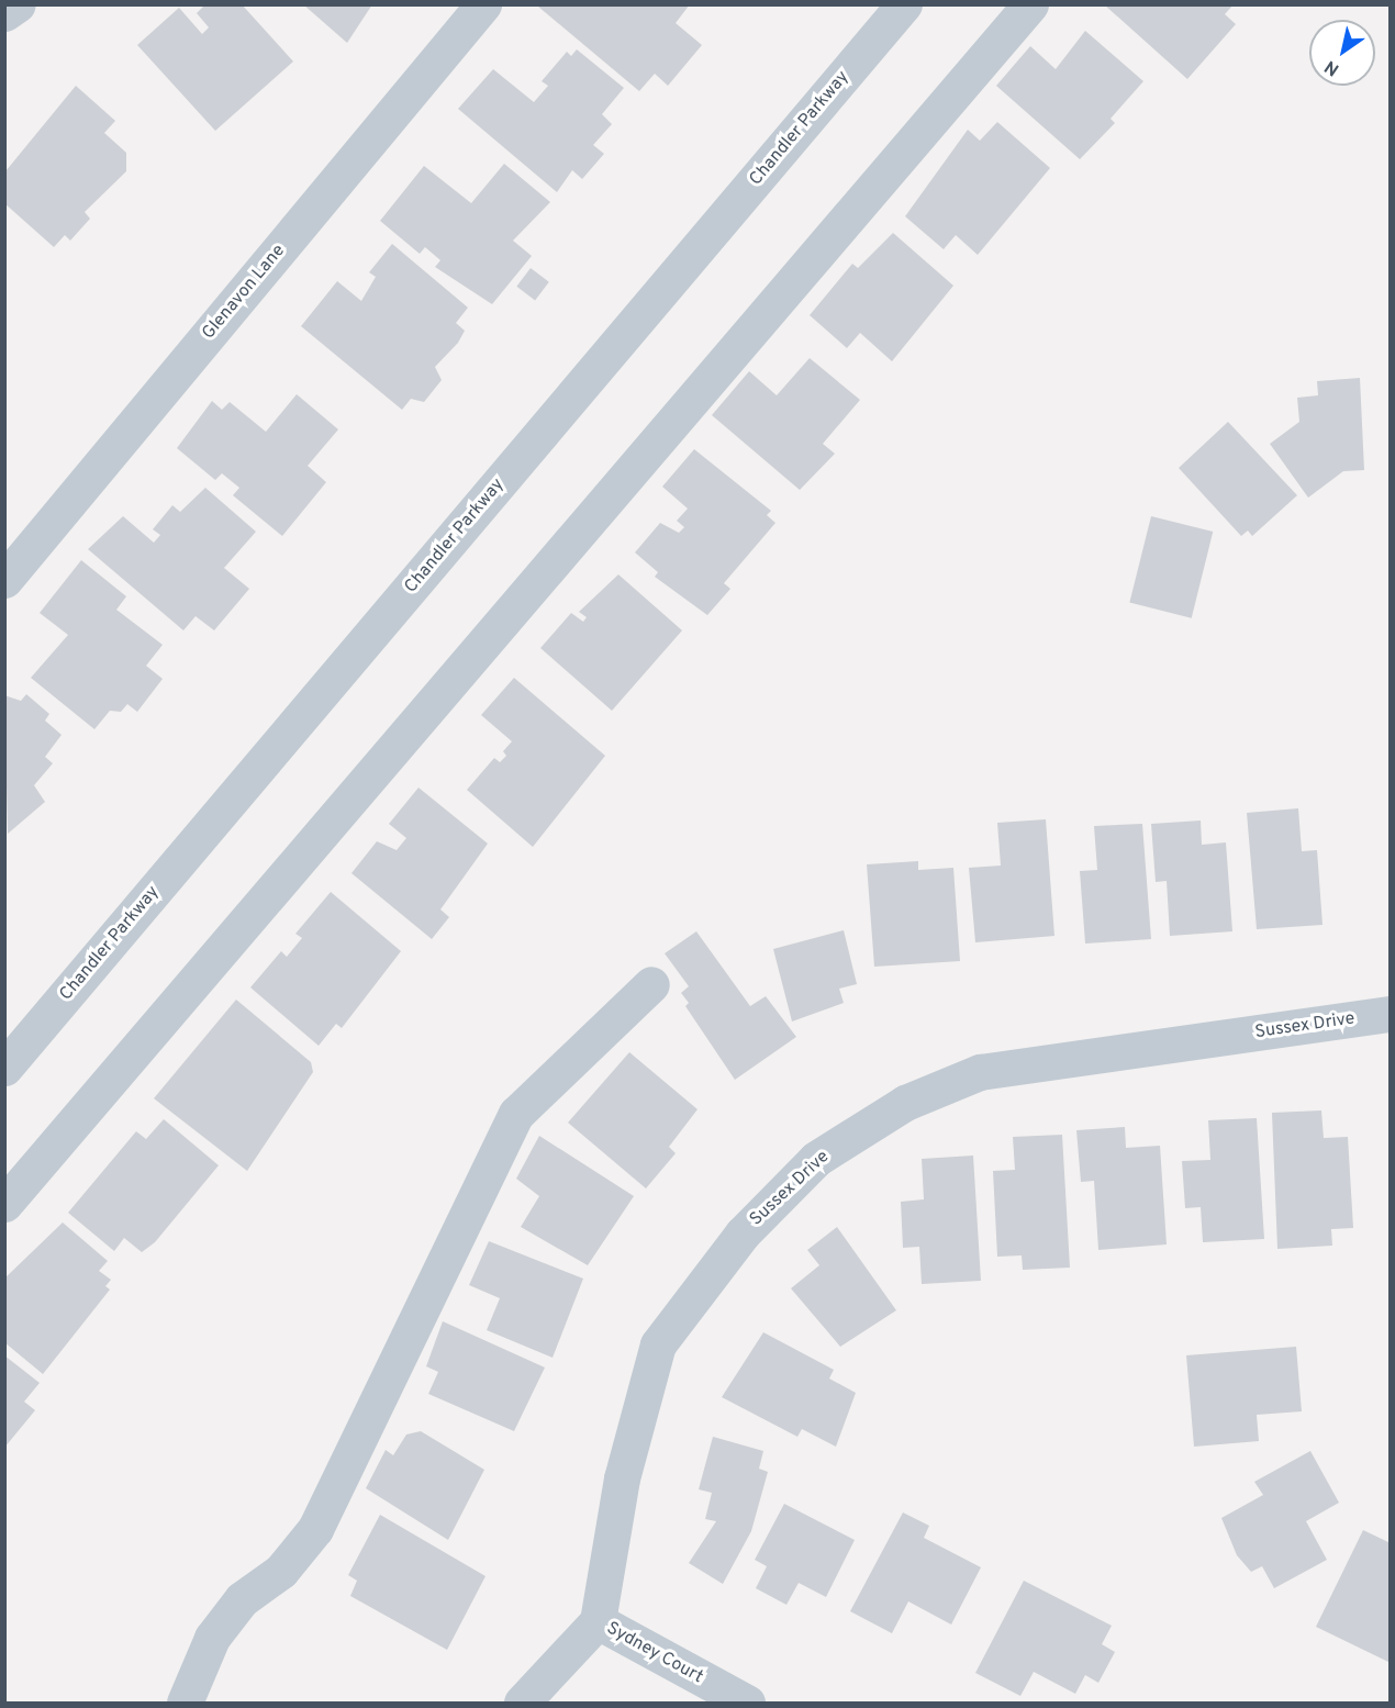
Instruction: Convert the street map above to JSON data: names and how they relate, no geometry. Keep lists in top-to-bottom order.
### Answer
{
  "streets": {
    "street": [
      "Chandler Parkway",
      "Glenavon Lane",
      "Sussex Drive",
      "Sydney Court"
    ]
  },
  "crossings": [
    ["Sussex Drive", "Sydney Court"]
  ],
  "north": "bottom left"
}
